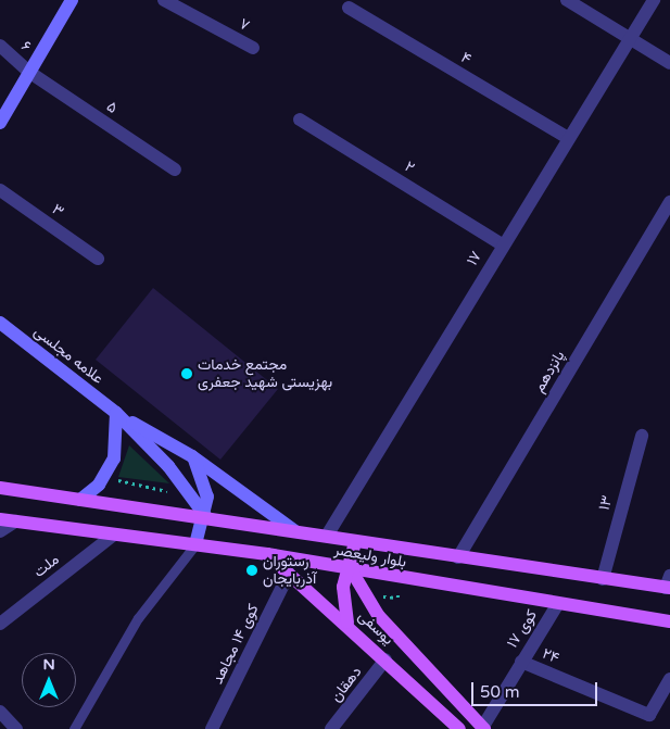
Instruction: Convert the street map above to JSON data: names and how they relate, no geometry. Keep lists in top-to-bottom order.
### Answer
{
  "streets": {
    "main road": ["علامه مجلسی", "بلوار ولیعصر", "یوسفی"],
    "street": [
      "۷",
      "۶",
      "۴",
      "۵",
      "۲",
      "۳",
      "۱۷",
      "پانزدهم",
      "۱۳",
      "ملت",
      "کوی ۱۷",
      "کوی ۱۴ مجاهد",
      "۲۴",
      "دهقان"
    ]
  },
  "crossings": [
    ["۶", "۵"],
    ["۴", "۱۷"],
    ["۲", "۱۷"],
    ["۱۷", "بلوار ولیعصر"],
    ["پانزدهم", "بلوار ولیعصر"],
    ["۱۳", "بلوار ولیعصر"],
    ["بلوار ولیعصر", "ملت"],
    ["بلوار ولیعصر", "یوسفی"],
    ["بلوار ولیعصر", "کوی ۱۷"],
    ["یوسفی", "کوی ۱۷"],
    ["یوسفی", "کوی ۱۴ مجاهد"],
    ["یوسفی", "دهقان"],
    ["کوی ۱۷", "۲۴"]
  ],
  "places": ["مجتمع خدمات بهزیستی شهید جعفری", "رستوران آذربایجان"],
  "scale_bar": "50 m",
  "north": "top"
}
